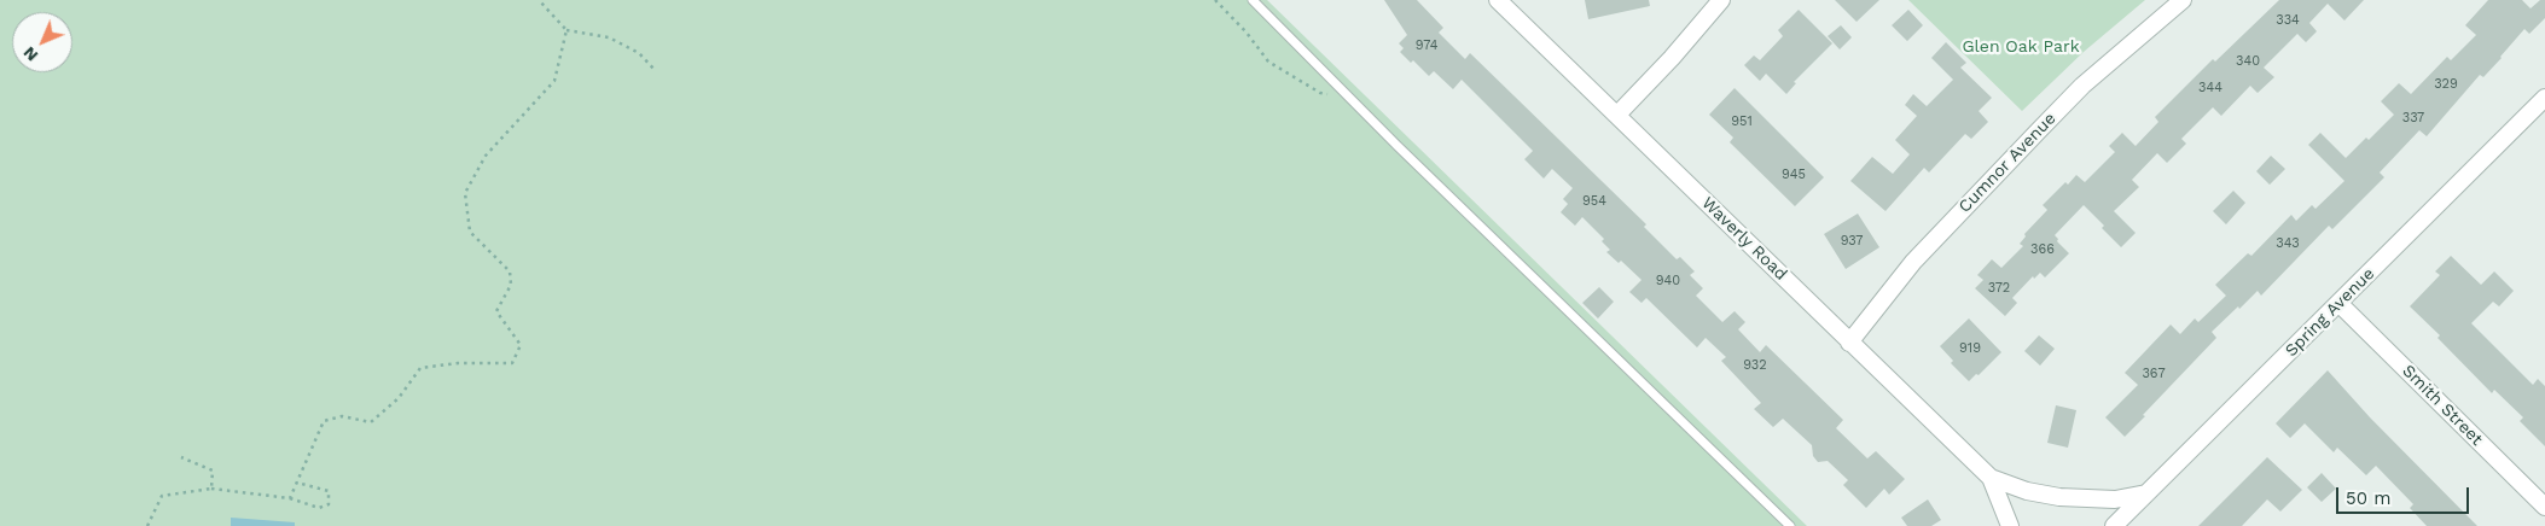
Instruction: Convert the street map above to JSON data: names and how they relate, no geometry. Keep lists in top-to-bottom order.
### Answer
{
  "streets": {
    "street": [
      "Cumnor Avenue",
      "Waverly Road",
      "Spring Avenue",
      "Smith Street"
    ]
  },
  "crossings": [
    ["Cumnor Avenue", "Waverly Road"],
    ["Waverly Road", "Spring Avenue"],
    ["Spring Avenue", "Smith Street"]
  ],
  "parks": ["Glen Oak Park"],
  "house_numbers": [
    "334",
    "974",
    "340",
    "329",
    "344",
    "337",
    "951",
    "945",
    "954",
    "937",
    "343",
    "366",
    "940",
    "372",
    "919",
    "932",
    "367"
  ],
  "scale_bar": "50 m",
  "north": "bottom left"
}
